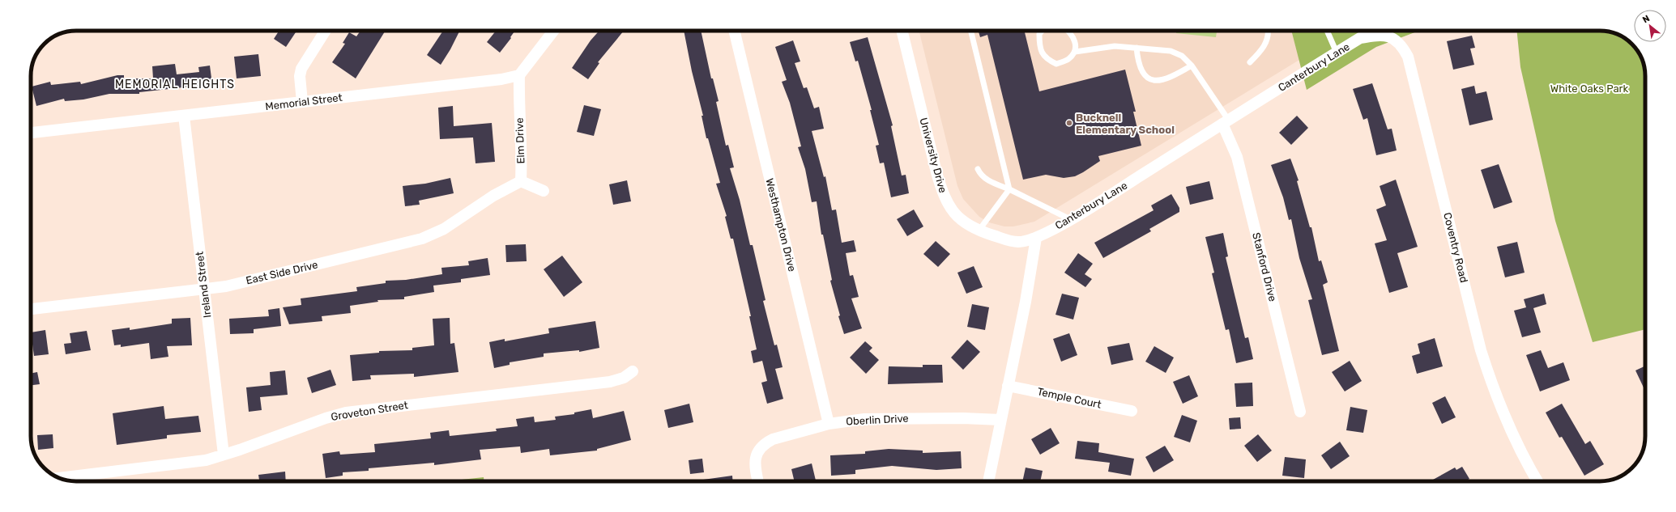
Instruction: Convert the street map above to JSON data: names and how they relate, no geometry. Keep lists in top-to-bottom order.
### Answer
{
  "streets": {
    "street": [
      "Canterbury Lane",
      "Memorial Street",
      "Elm Drive",
      "University Drive",
      "Westhampton Drive",
      "Coventry Road",
      "Stanford Drive",
      "East Side Drive",
      "Ireland Street",
      "Temple Court",
      "Groveton Street",
      "Oberlin Drive"
    ]
  },
  "crossings": [
    ["Canterbury Lane", "University Drive"],
    ["Canterbury Lane", "Coventry Road"],
    ["Canterbury Lane", "Stanford Drive"],
    ["Memorial Street", "Elm Drive"],
    ["Memorial Street", "Ireland Street"],
    ["Elm Drive", "East Side Drive"],
    ["Westhampton Drive", "Oberlin Drive"],
    ["East Side Drive", "Ireland Street"],
    ["Ireland Street", "Groveton Street"]
  ],
  "districts": ["MEMORIAL HEIGHTS"],
  "parks": ["White Oaks Park"],
  "places": ["Bucknell Elementary School"],
  "north": "top left"
}
